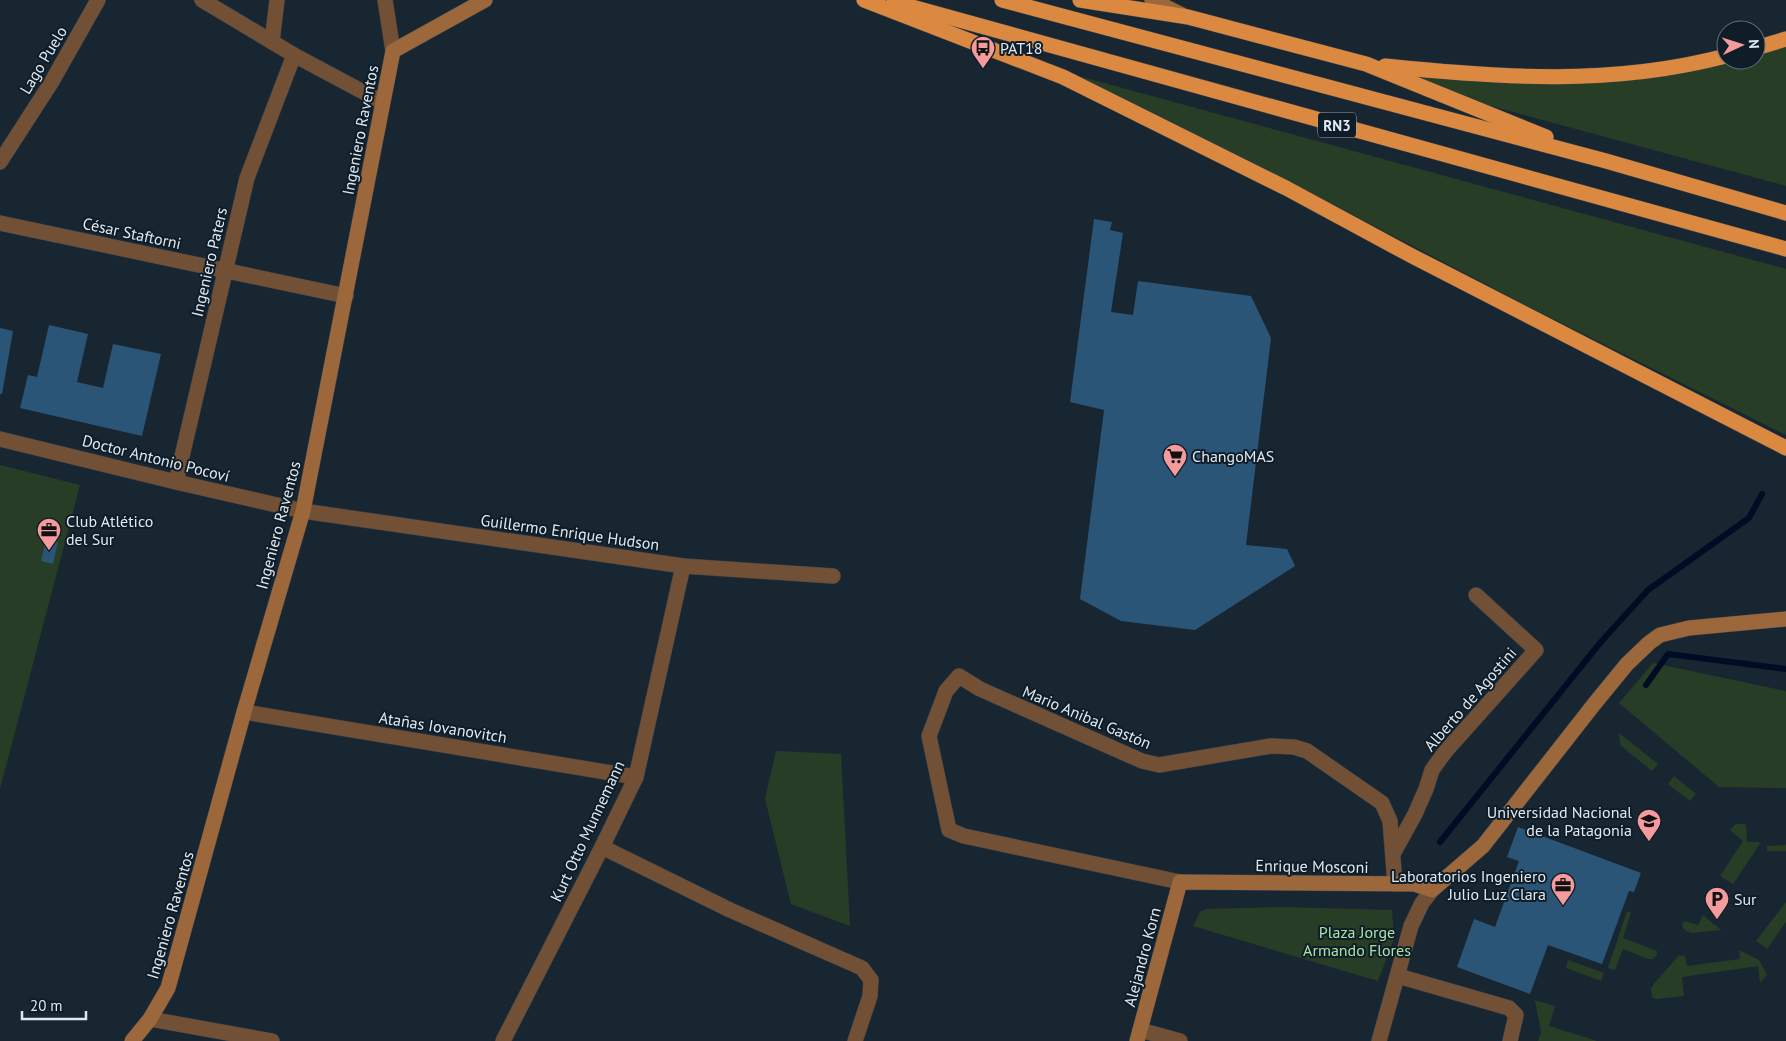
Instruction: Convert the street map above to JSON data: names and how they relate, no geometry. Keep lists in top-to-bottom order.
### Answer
{
  "streets": {
    "highway": ["RN3"],
    "street": [
      "Lago Puelo",
      "Ingeniero Raventos",
      "César Staftorni",
      "Ingeniero Paters",
      "Doctor Antonio Pocoví",
      "Guillermo Enrique Hudson",
      "Alberto de Agostini",
      "Mario Anibal Gastón",
      "Atañas Iovanovitch",
      "Kurt Otto Munnemann",
      "Enrique Mosconi",
      "Alejandro Korn"
    ]
  },
  "crossings": [
    ["Ingeniero Raventos", "César Staftorni"],
    ["Ingeniero Raventos", "Doctor Antonio Pocoví"],
    ["Ingeniero Raventos", "Guillermo Enrique Hudson"],
    ["Ingeniero Raventos", "Atañas Iovanovitch"],
    ["César Staftorni", "Ingeniero Paters"],
    ["Ingeniero Paters", "Doctor Antonio Pocoví"],
    ["Doctor Antonio Pocoví", "Guillermo Enrique Hudson"],
    ["Guillermo Enrique Hudson", "Kurt Otto Munnemann"],
    ["Alberto de Agostini", "Mario Anibal Gastón"],
    ["Mario Anibal Gastón", "Enrique Mosconi"],
    ["Atañas Iovanovitch", "Kurt Otto Munnemann"],
    ["Enrique Mosconi", "Alejandro Korn"]
  ],
  "parks": ["Plaza Jorge Armando Flores"],
  "places": {
    "bus stop": ["PAT18"],
    "supermarket": ["ChangoMAS"],
    "office": ["Club Atlético del Sur", "Laboratorios Ingeniero Julio Luz Clara"],
    "school or university": ["Universidad Nacional de la Patagonia"],
    "parking": ["Sur"]
  },
  "scale_bar": "20 m",
  "north": "right"
}
